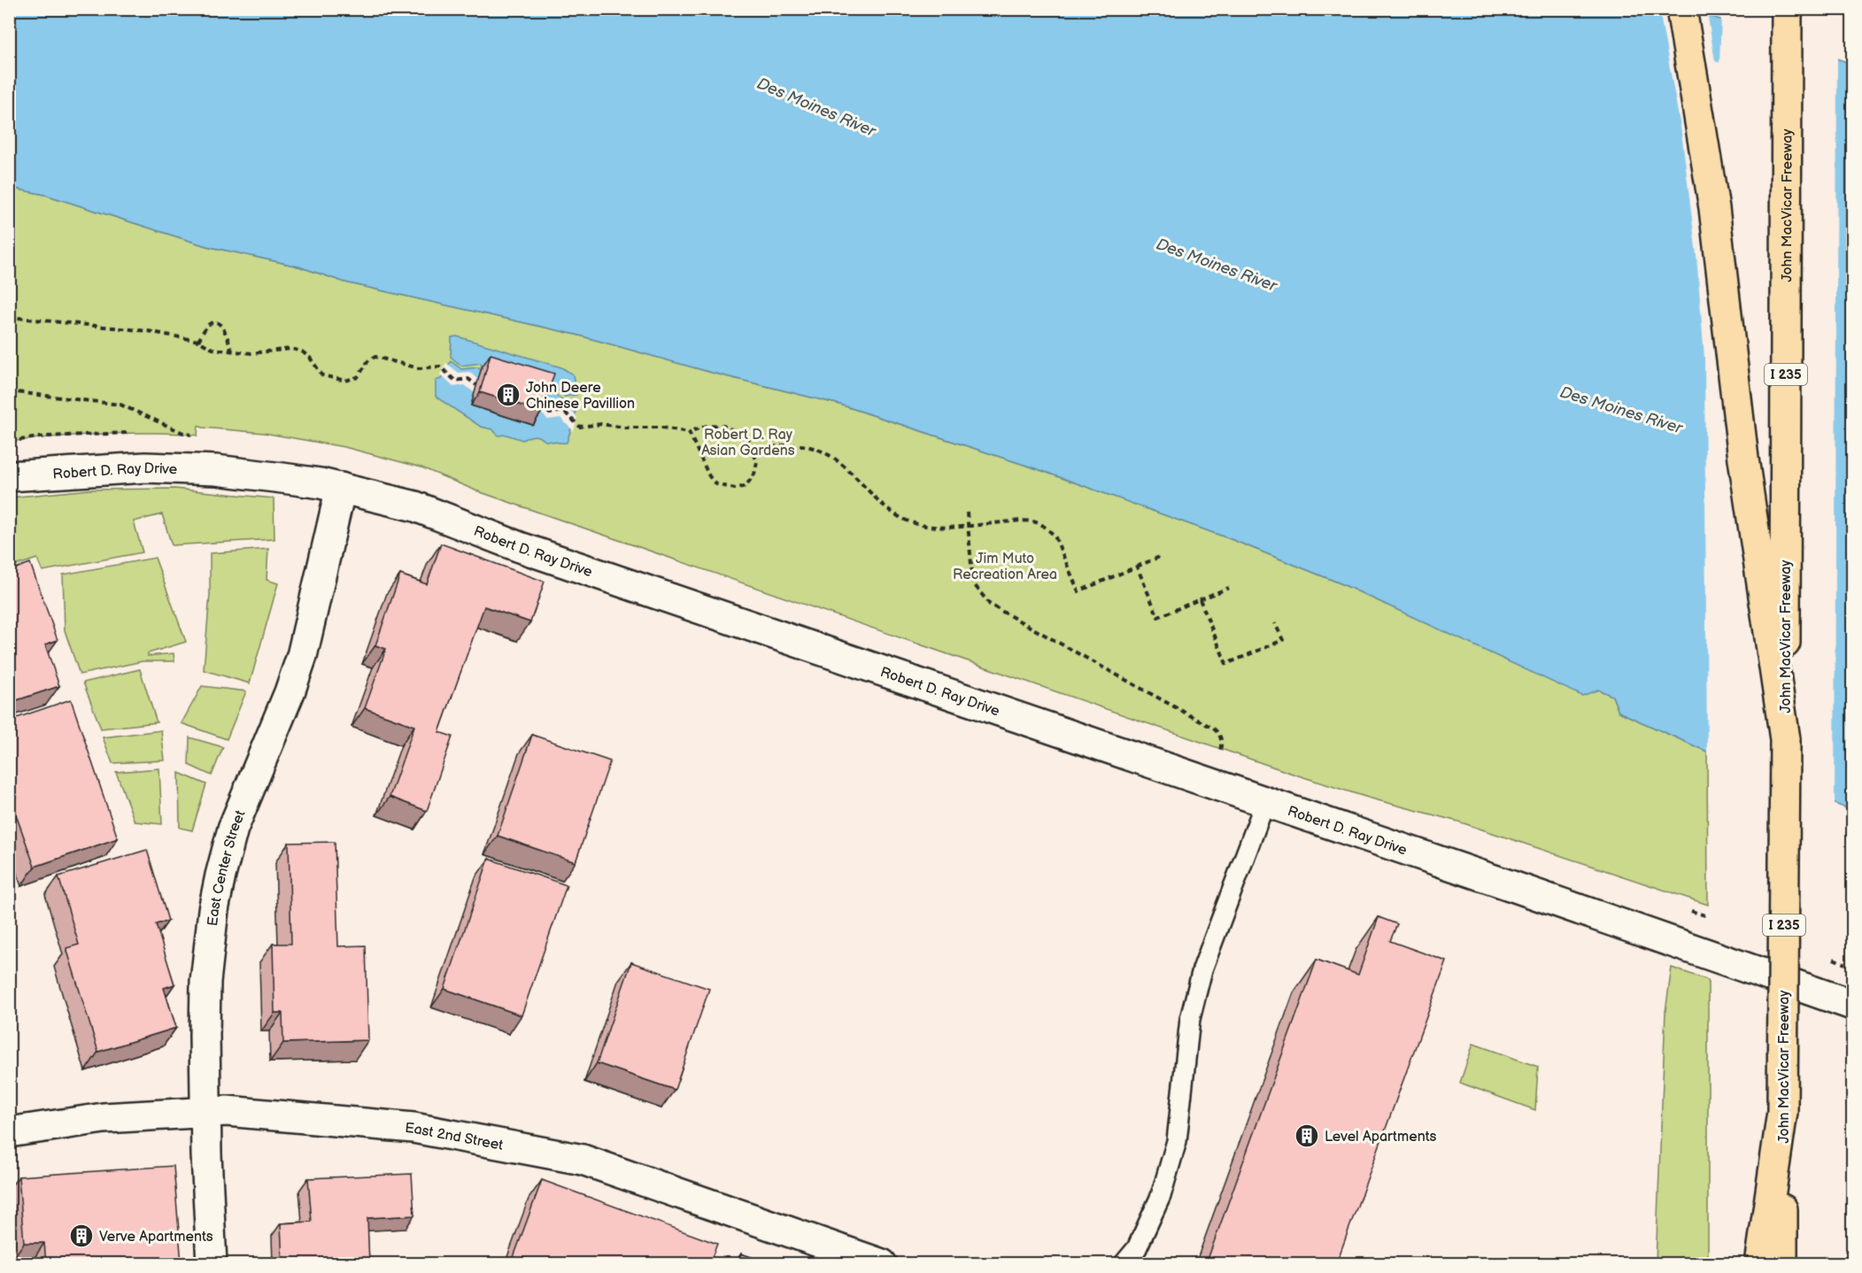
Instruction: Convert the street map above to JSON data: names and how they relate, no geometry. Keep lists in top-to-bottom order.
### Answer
{
  "streets": {
    "highway": ["John MacVicar Freeway", "I 235"],
    "street": ["Robert D. Ray Drive", "East Center Street", "East 2nd Street"]
  },
  "crossings": [
    ["Robert D. Ray Drive", "East Center Street"],
    ["East Center Street", "East 2nd Street"]
  ],
  "water": ["Des Moines River"],
  "parks": ["Robert D. Ray Asian Gardens", "Jim Muto Recreation Area"],
  "places": {
    "building": ["John Deere Chinese Pavillion", "Level Apartments", "Verve Apartments"]
  }
}
